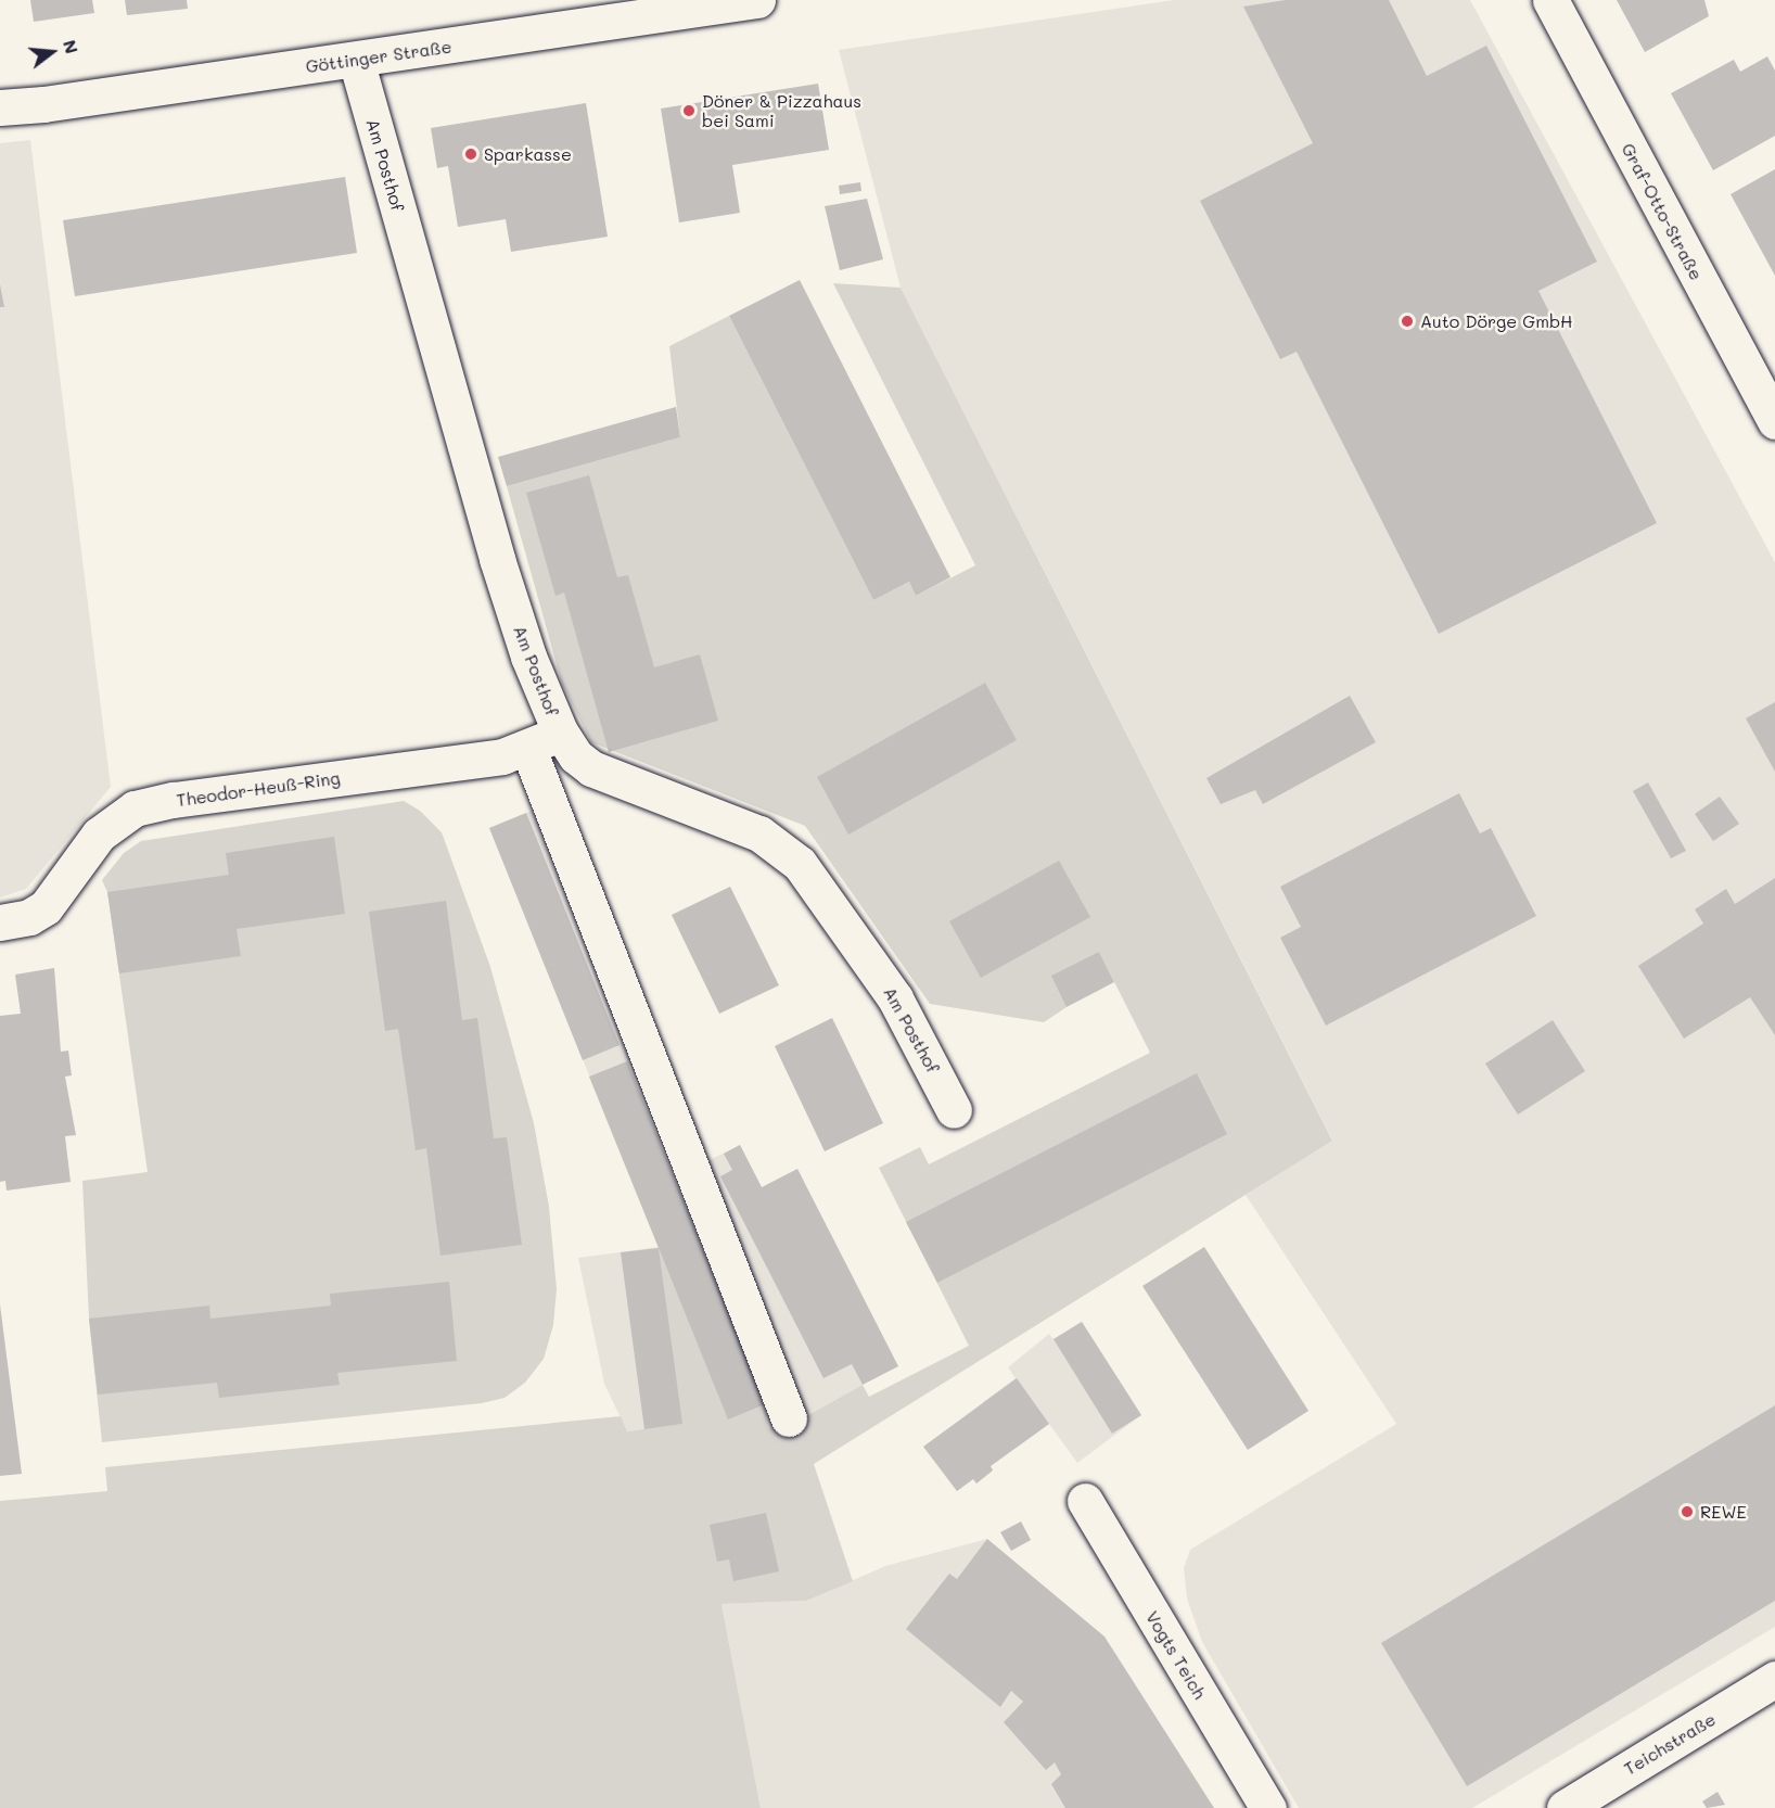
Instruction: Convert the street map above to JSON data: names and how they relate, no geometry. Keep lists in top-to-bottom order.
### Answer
{
  "streets": {
    "street": [
      "Göttinger Straße",
      "Am Posthof",
      "Graf-Otto-Straße",
      "Theodor-Heuß-Ring",
      "Vogts Teich",
      "Teichstraße"
    ]
  },
  "crossings": [
    ["Göttinger Straße", "Am Posthof"],
    ["Am Posthof", "Theodor-Heuß-Ring"]
  ],
  "places": [
    "Döner & Pizzahaus bei Sami",
    "Sparkasse",
    "Auto Dörge GmbH",
    "REWE"
  ],
  "north": "right"
}
